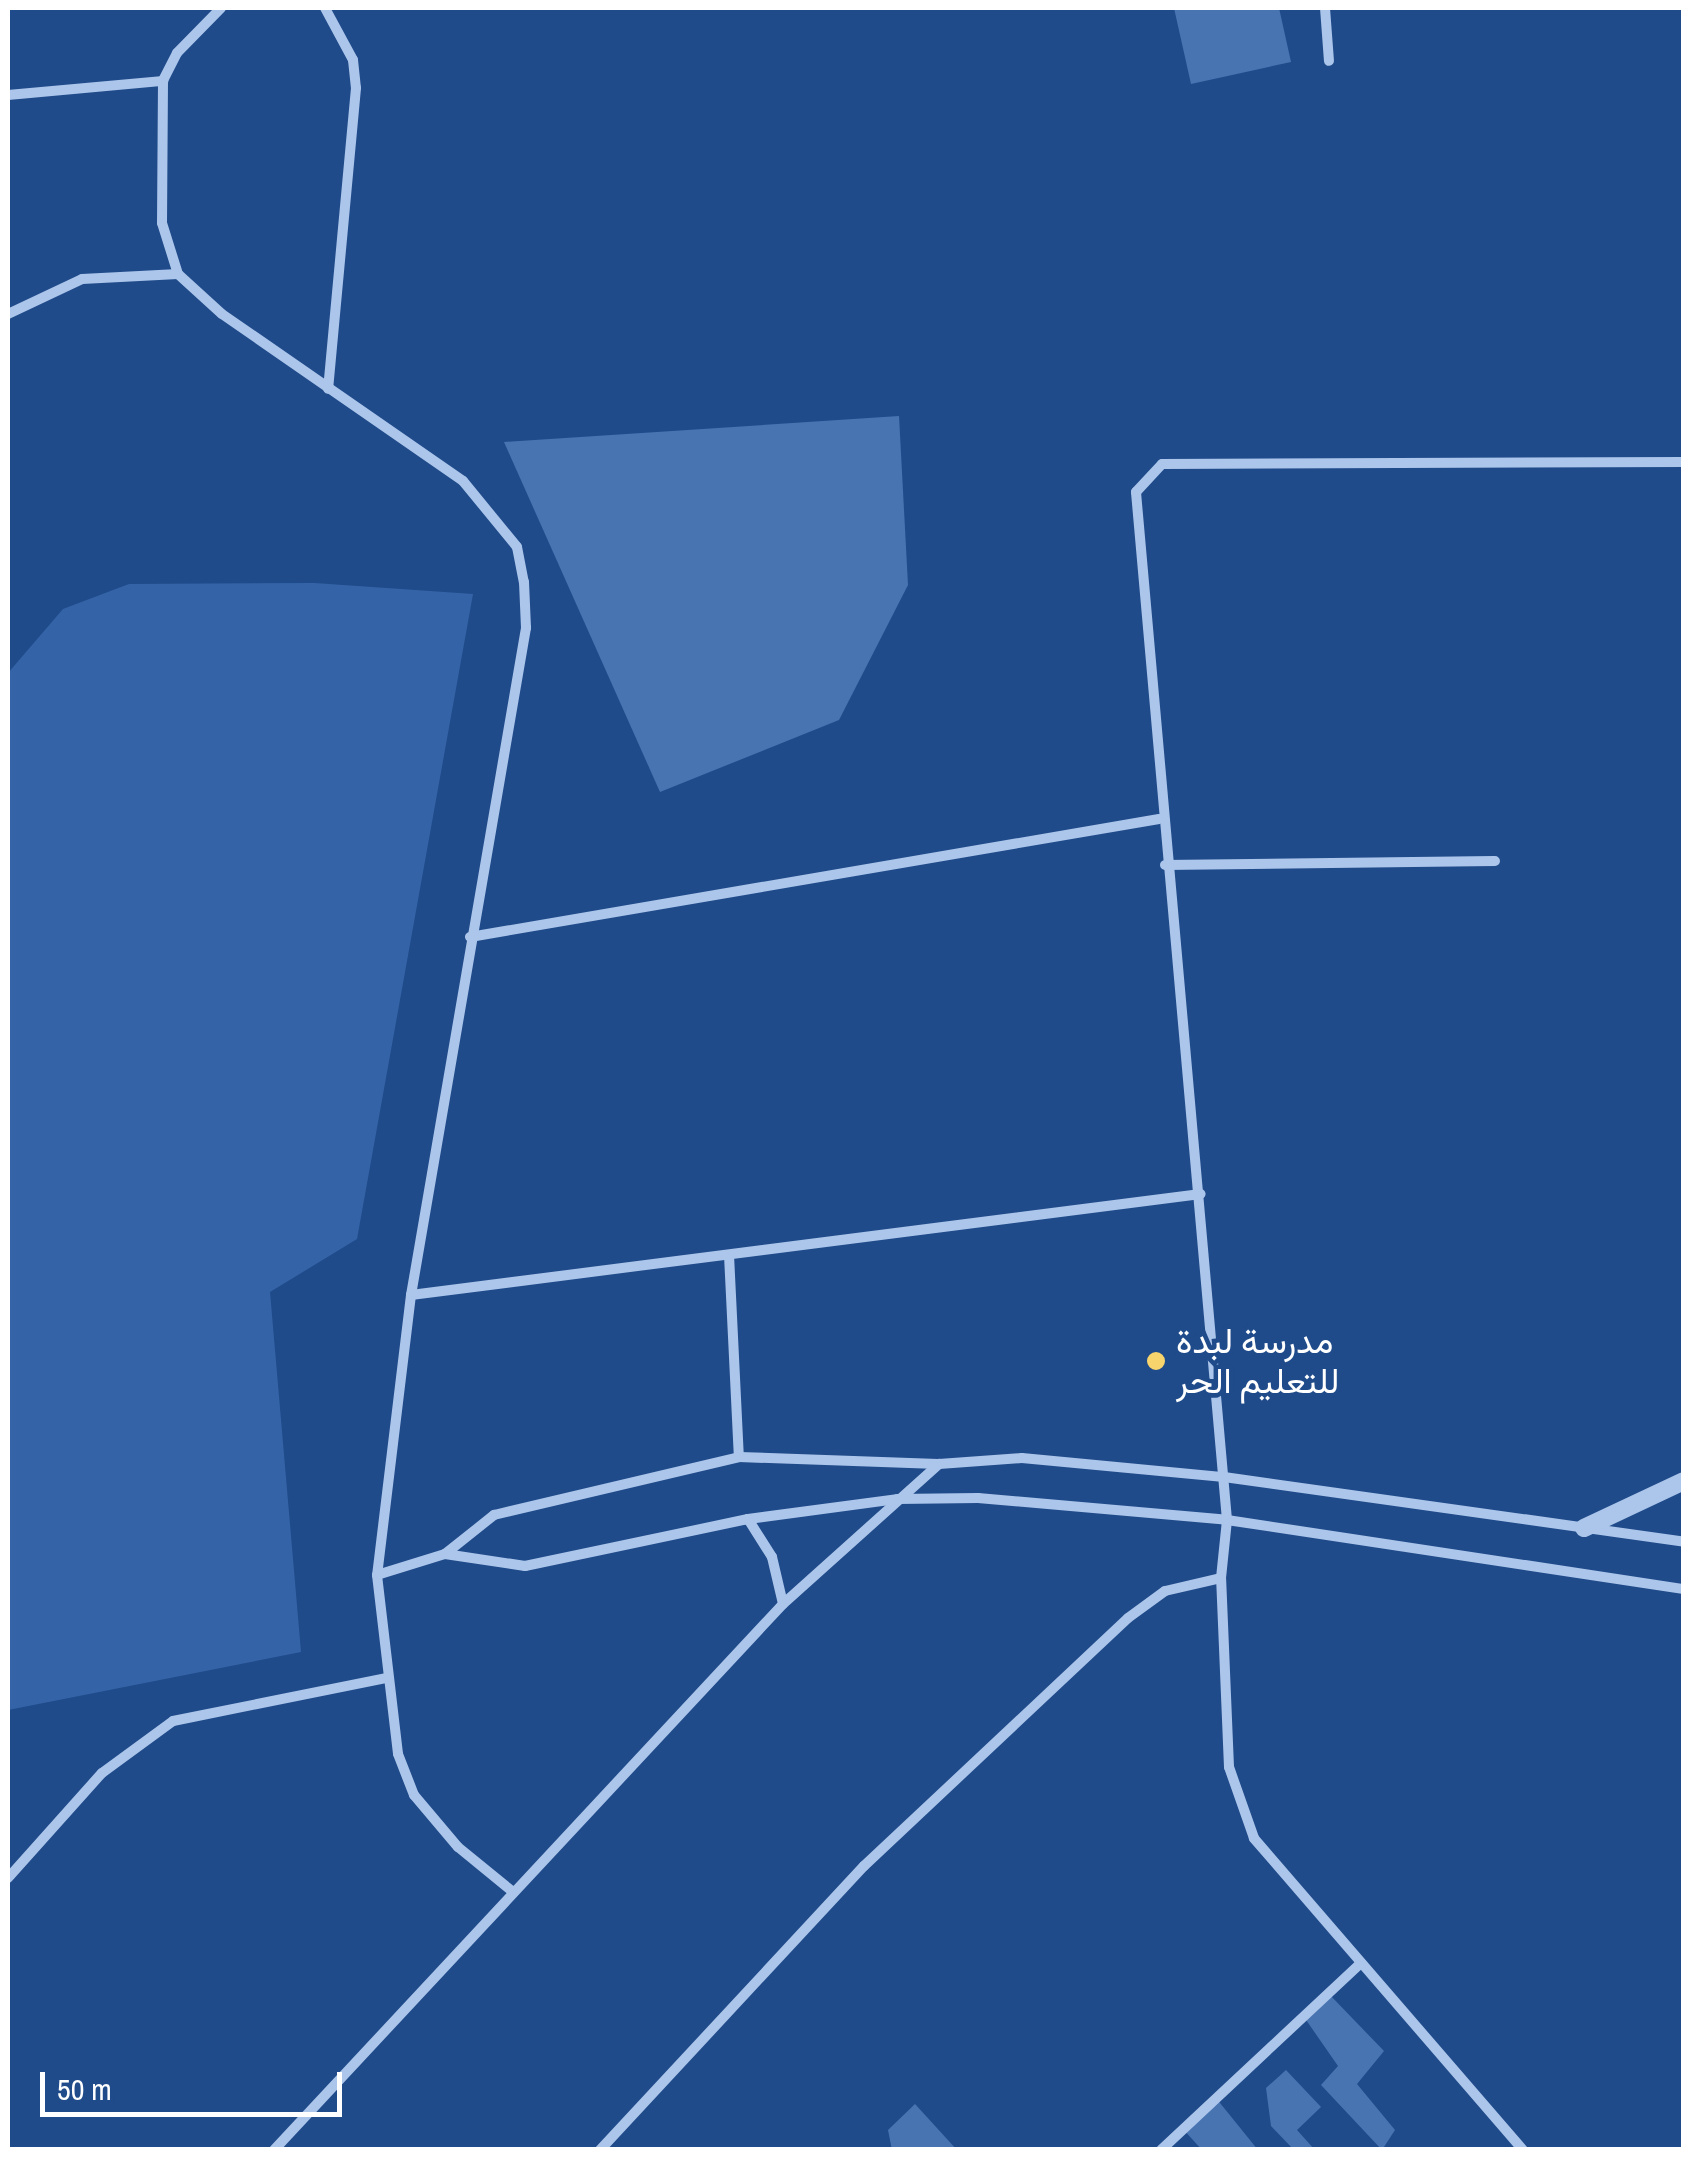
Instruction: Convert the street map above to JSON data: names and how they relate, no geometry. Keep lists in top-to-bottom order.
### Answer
{
  "places": ["مدرسة لبدة للتعليم الحر"],
  "scale_bar": "50 m"
}
